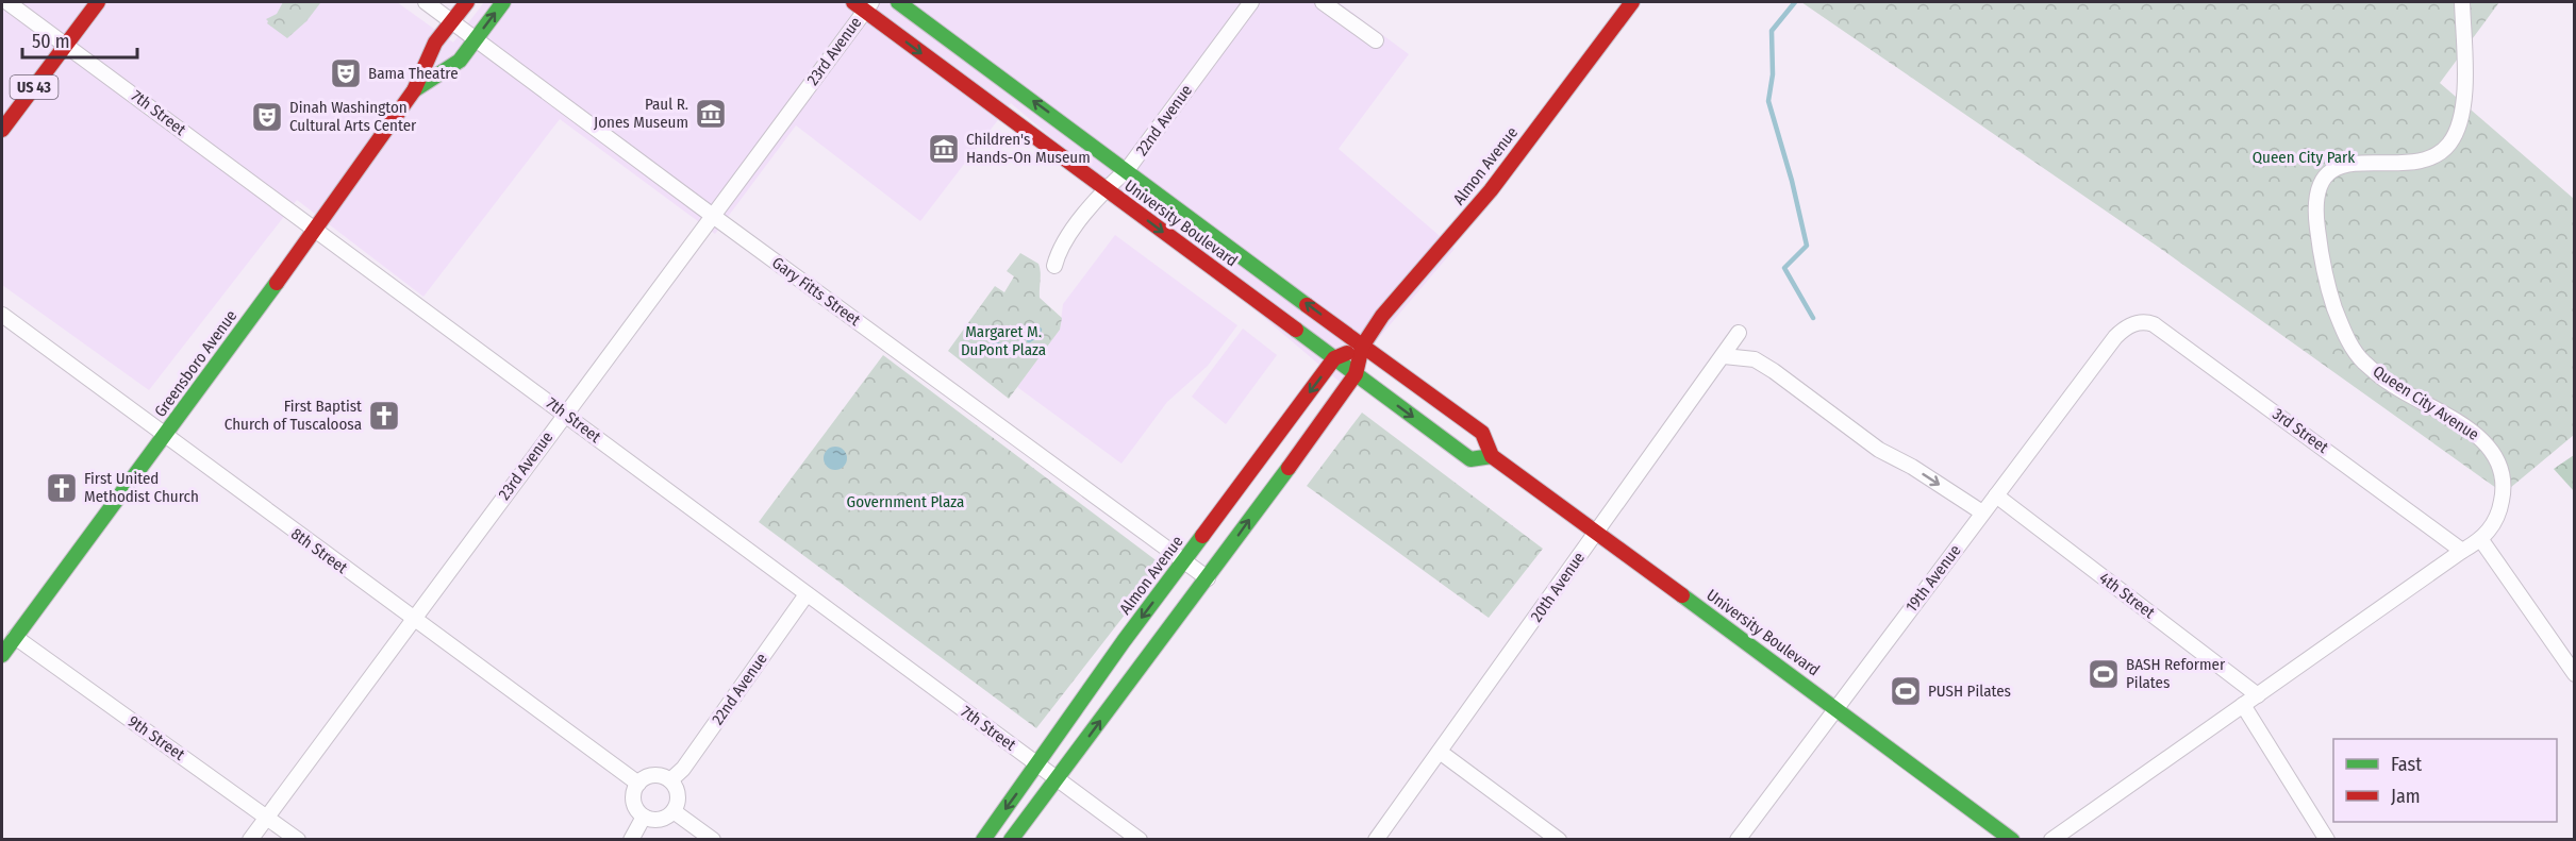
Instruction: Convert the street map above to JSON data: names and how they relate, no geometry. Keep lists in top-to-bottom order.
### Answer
{
  "streets": {
    "main road": [
      "US 43",
      "Almon Avenue",
      "University Boulevard",
      "Greensboro Avenue"
    ],
    "street": [
      "23rd Avenue",
      "7th Street",
      "22nd Avenue",
      "Gary Fitts Street",
      "Queen City Avenue",
      "3rd Street",
      "8th Street",
      "19th Avenue",
      "20th Avenue",
      "4th Street",
      "9th Street"
    ]
  },
  "crossings": [
    ["23rd Avenue", "7th Street"],
    ["23rd Avenue", "University Boulevard"],
    ["23rd Avenue", "Gary Fitts Street"],
    ["23rd Avenue", "8th Street"],
    ["23rd Avenue", "9th Street"],
    ["US 43", "7th Street"],
    ["7th Street", "22nd Avenue"],
    ["7th Street", "Almon Avenue"],
    ["7th Street", "Greensboro Avenue"],
    ["22nd Avenue", "University Boulevard"],
    ["22nd Avenue", "8th Street"],
    ["Almon Avenue", "University Boulevard"],
    ["Almon Avenue", "Gary Fitts Street"],
    ["University Boulevard", "19th Avenue"],
    ["University Boulevard", "20th Avenue"],
    ["Gary Fitts Street", "Greensboro Avenue"],
    ["Greensboro Avenue", "8th Street"],
    ["Greensboro Avenue", "9th Street"],
    ["Queen City Avenue", "3rd Street"],
    ["Queen City Avenue", "4th Street"],
    ["3rd Street", "19th Avenue"],
    ["19th Avenue", "4th Street"]
  ],
  "parks": ["Queen City Park", "Margaret M. DuPont Plaza", "Government Plaza"],
  "places": {
    "theatre": ["Bama Theatre", "Dinah Washington Cultural Arts Center"],
    "museum": ["Paul R. Jones Museum", "Children's Hands-On Museum"],
    "church": ["First Baptist Church of Tuscaloosa", "First United Methodist Church"],
    "sports": ["BASH Reformer Pilates", "PUSH Pilates"]
  },
  "legend": ["Fast", "Jam"],
  "scale_bar": "50 m"
}
